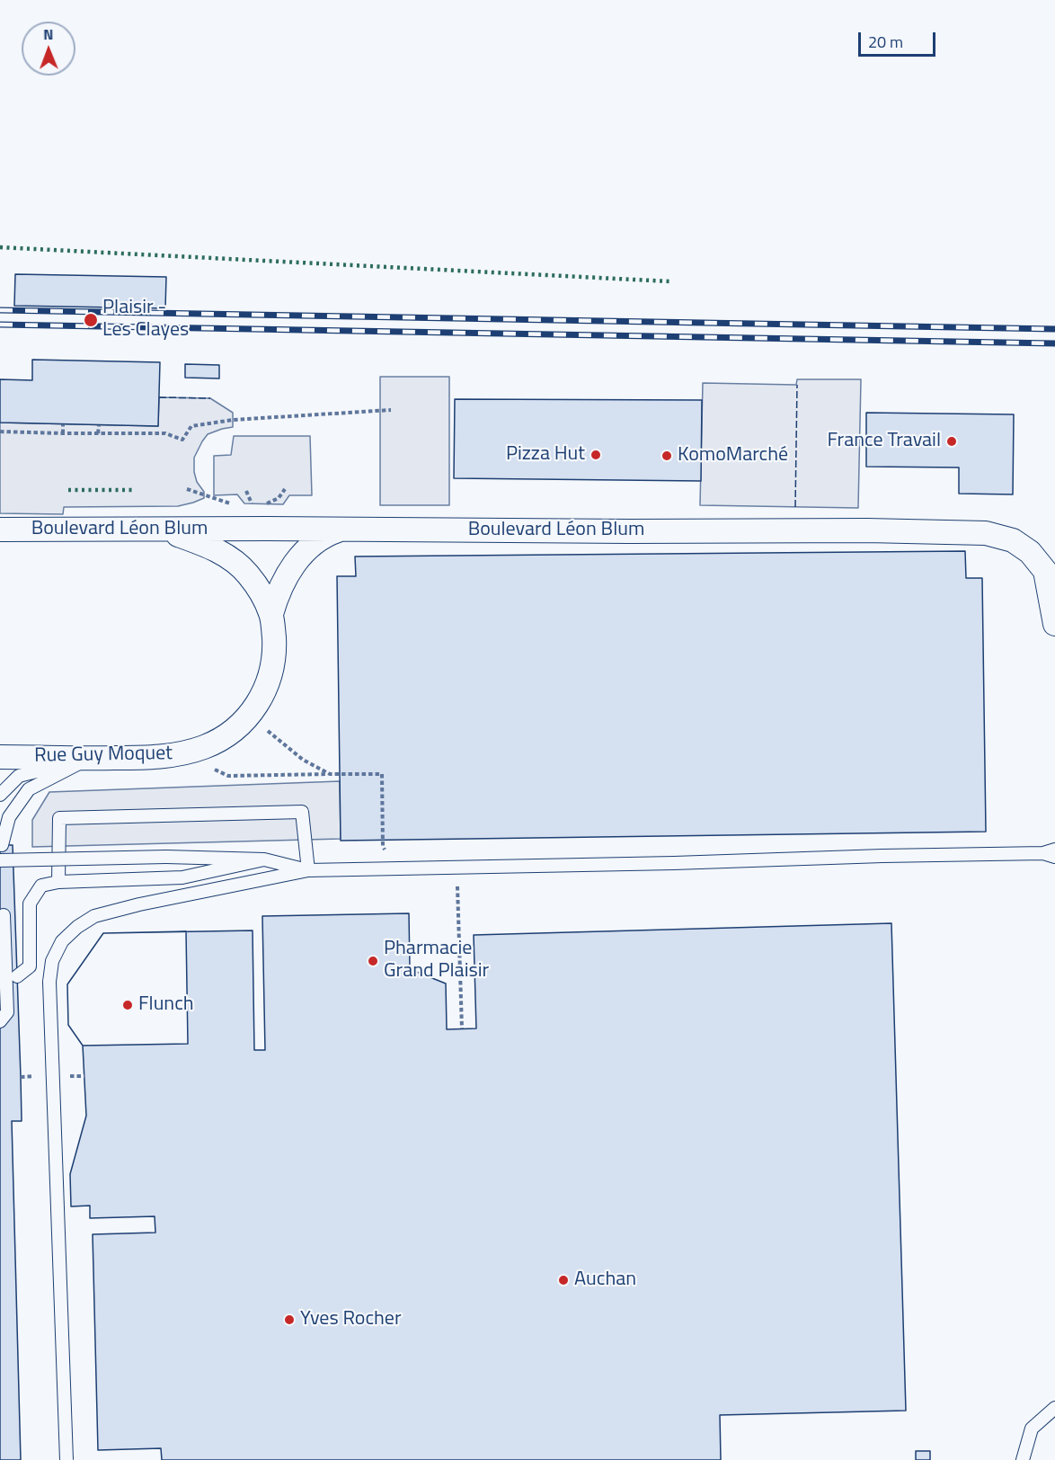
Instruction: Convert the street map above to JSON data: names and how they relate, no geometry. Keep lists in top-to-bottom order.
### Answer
{
  "streets": {
    "street": ["Boulevard Léon Blum", "Rue Guy Moquet"]
  },
  "crossings": [
    ["Boulevard Léon Blum", "Rue Guy Moquet"]
  ],
  "places": [
    "Plaisir - Les Clayes",
    "France Travail",
    "Pizza Hut",
    "KomoMarché",
    "Pharmacie Grand Plaisir",
    "Flunch",
    "Auchan",
    "Yves Rocher"
  ],
  "scale_bar": "20 m",
  "north": "top"
}
